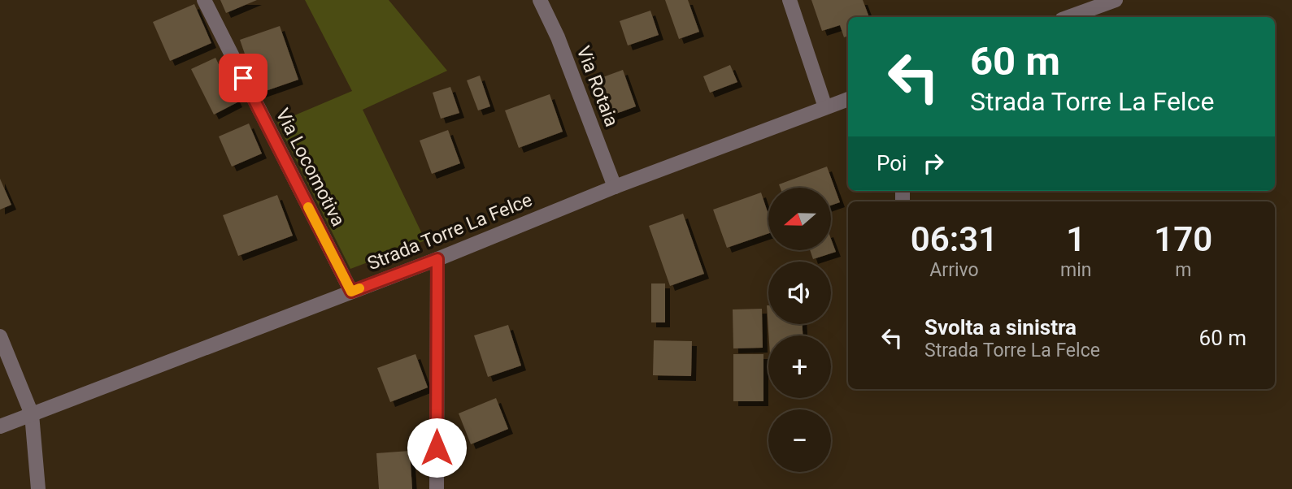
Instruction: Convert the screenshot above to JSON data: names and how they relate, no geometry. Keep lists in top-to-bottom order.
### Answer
{
  "streets": {
    "street": ["Via Rotaia", "Via Locomotiva", "Strada Torre La Felce"]
  },
  "crossings": [
    ["Via Rotaia", "Strada Torre La Felce"],
    ["Via Locomotiva", "Strada Torre La Felce"]
  ],
  "north": "left",
  "page": {
    "turn": ["60 m", "Strada Torre La Felce"],
    "then": "Poi",
    "map_buttons": ["+", "−"],
    "eta": [
      "06:31",
      "Arrivo",
      "1",
      "min",
      "170",
      "m"
    ],
    "list": [
      {
        "name": "Svolta a sinistra",
        "note": "Strada Torre La Felce",
        "value": "60 m"
      }
    ]
  }
}
